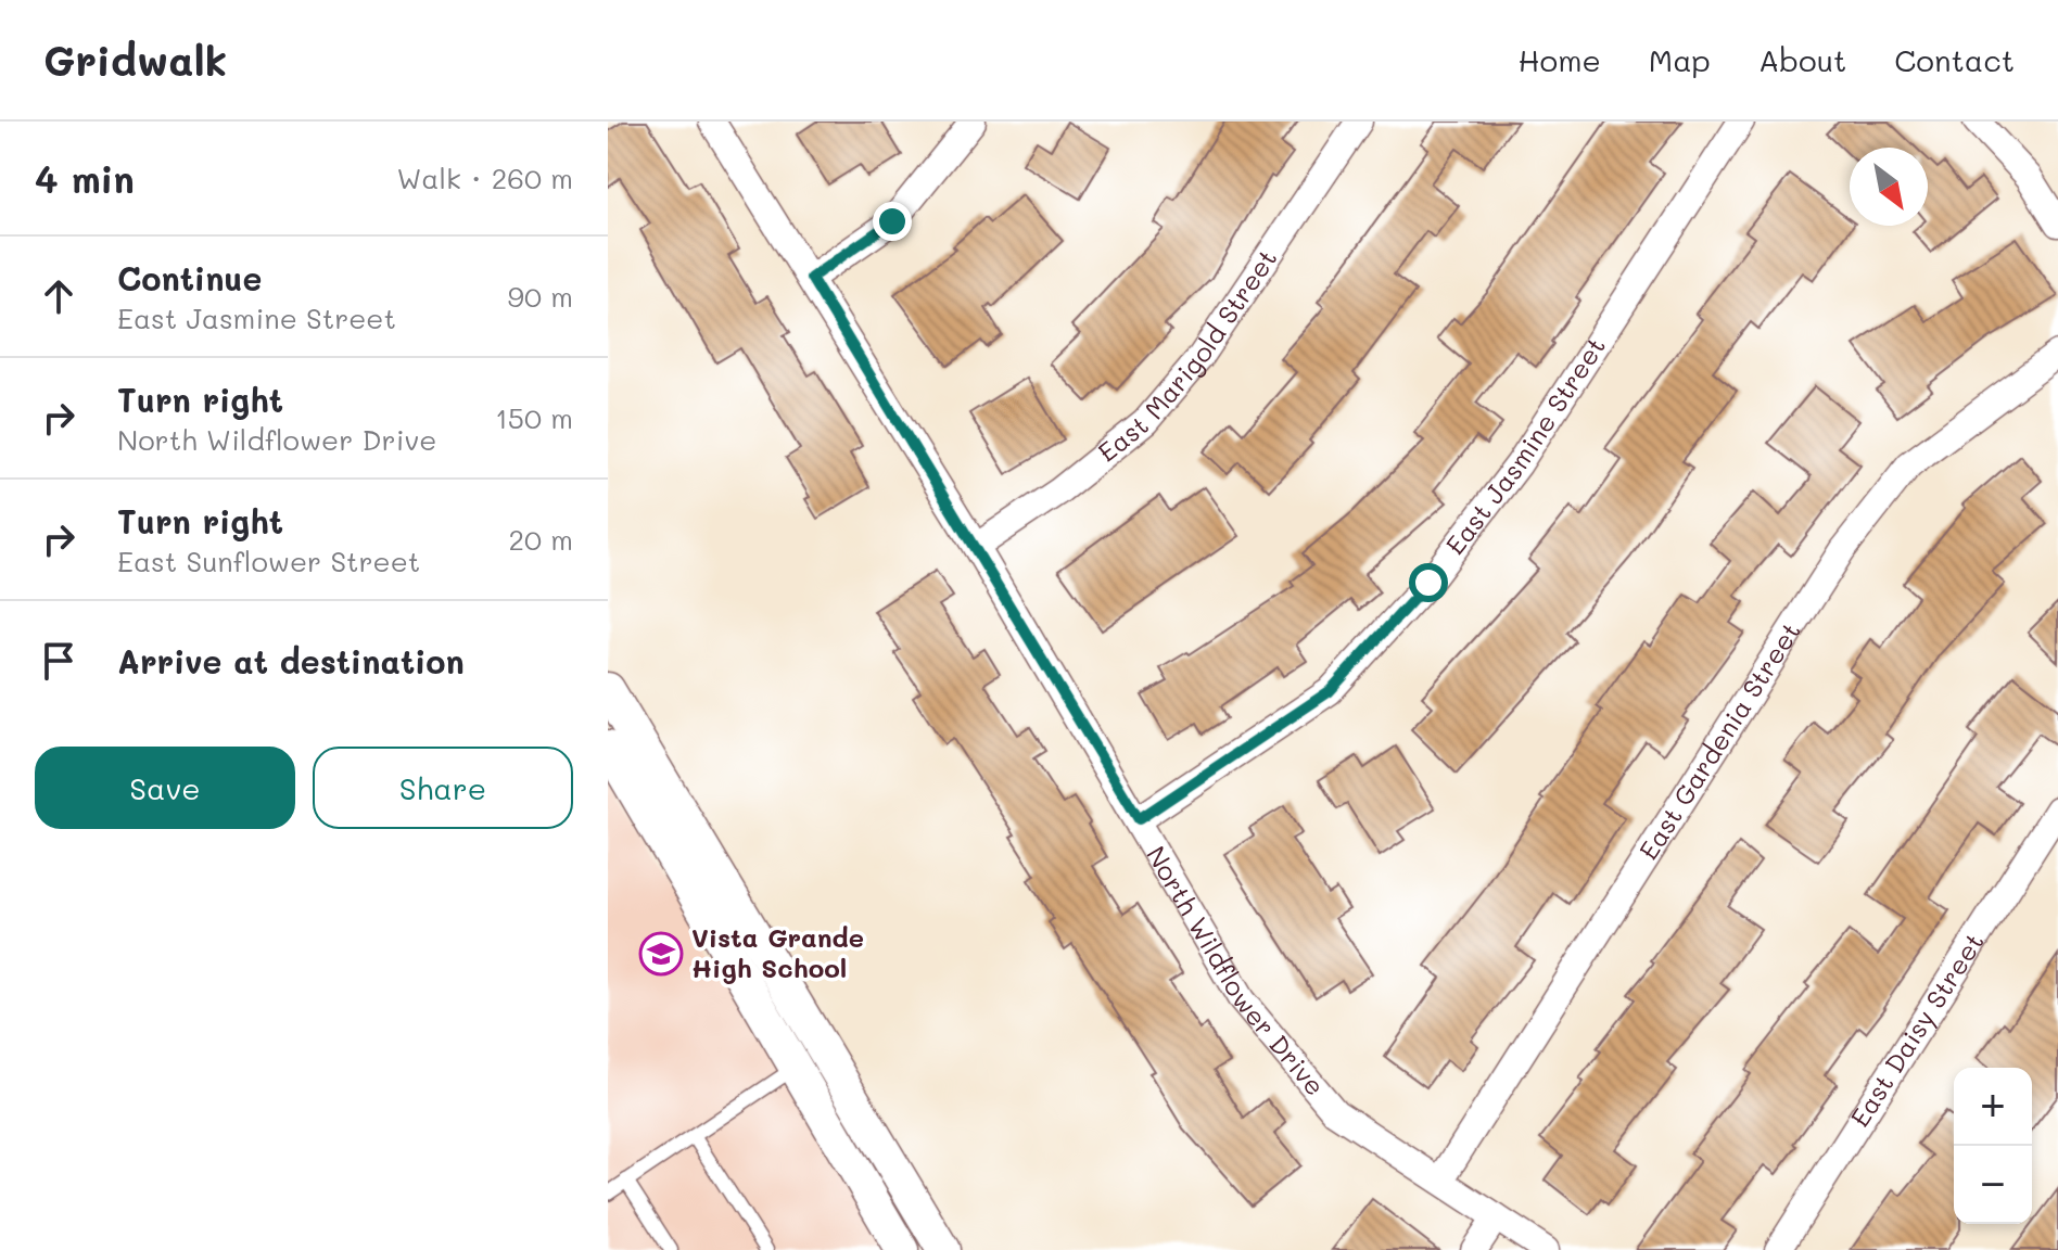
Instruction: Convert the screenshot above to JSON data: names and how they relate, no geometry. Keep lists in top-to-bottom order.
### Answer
{
  "streets": {
    "street": [
      "East Marigold Street",
      "East Jasmine Street",
      "East Gardenia Street",
      "North Wildflower Drive",
      "East Daisy Street"
    ]
  },
  "crossings": [
    ["East Marigold Street", "North Wildflower Drive"],
    ["East Jasmine Street", "North Wildflower Drive"],
    ["East Gardenia Street", "North Wildflower Drive"]
  ],
  "places": {
    "school or university": ["Vista Grande High School"]
  },
  "north": "bottom right",
  "page": {
    "header": "Gridwalk",
    "nav": [
      "Home",
      "Map",
      "About",
      "Contact"
    ],
    "heading": ["4 min", "Walk · 260 m"],
    "list": [
      ["Continue", "East Jasmine Street", "90 m"],
      ["Turn right", "North Wildflower Drive", "150 m"],
      ["Turn right", "East Sunflower Street", "20 m"],
      "Arrive at destination"
    ],
    "buttons": ["Save", "Share"],
    "map_buttons": ["+", "−"]
  }
}
